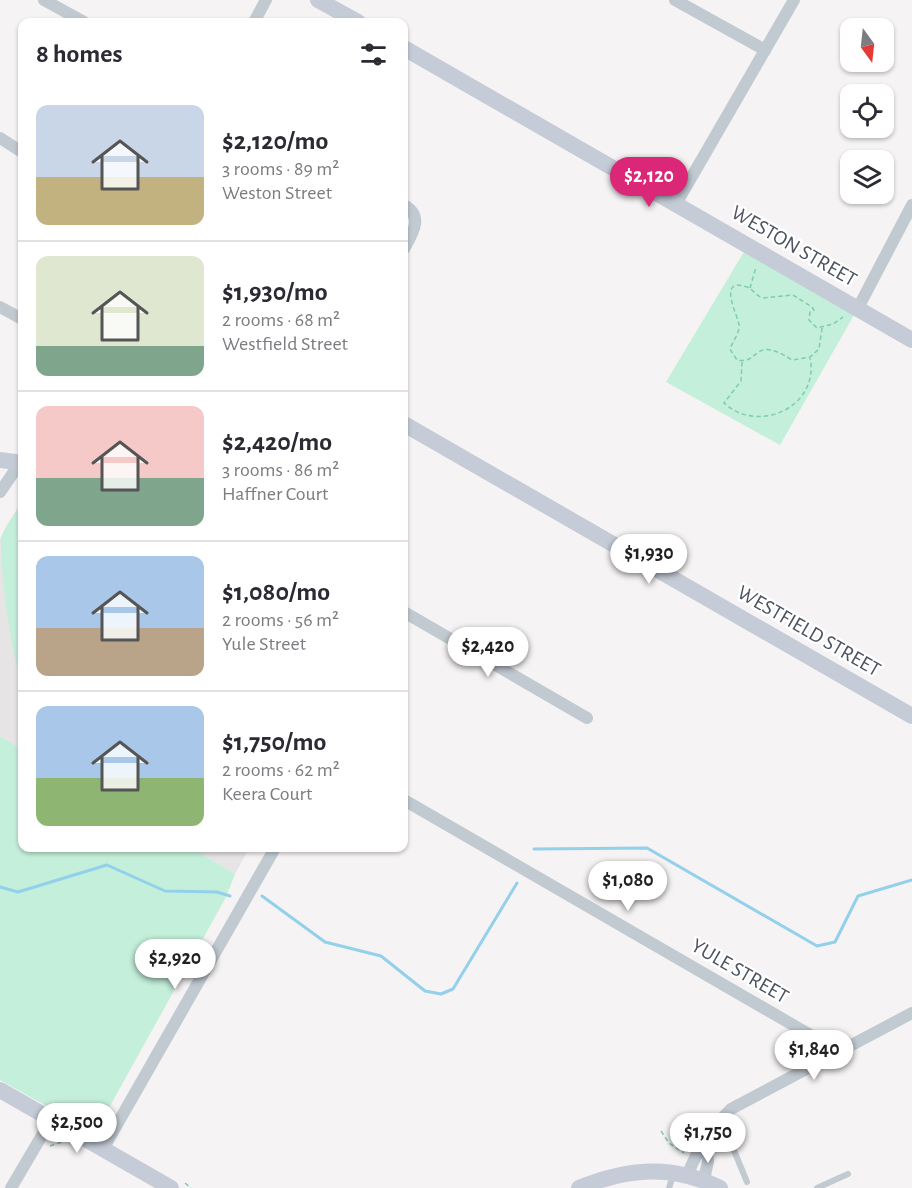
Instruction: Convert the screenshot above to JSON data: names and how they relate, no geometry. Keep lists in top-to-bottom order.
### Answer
{
  "streets": {
    "main road": ["WESTON STREET", "WESTFIELD STREET"],
    "street": ["YULE STREET"]
  },
  "north": "bottom",
  "page": {
    "heading": "8 homes",
    "list": [
      {
        "name": "$2,120/mo",
        "note": "3 rooms · 89 m² · Weston Street"
      },
      {
        "name": "$1,930/mo",
        "note": "2 rooms · 68 m² · Westfield Street"
      },
      {
        "name": "$2,420/mo",
        "note": "3 rooms · 86 m² · Haffner Court"
      },
      {
        "name": "$1,080/mo",
        "note": "2 rooms · 56 m² · Yule Street"
      },
      {
        "name": "$1,750/mo",
        "note": "2 rooms · 62 m² · Keera Court"
      }
    ],
    "price": [
      "$2,120",
      "$1,930",
      "$2,420",
      "$1,080",
      "$2,920",
      "$1,840",
      "$2,500",
      "$1,750"
    ]
  }
}
